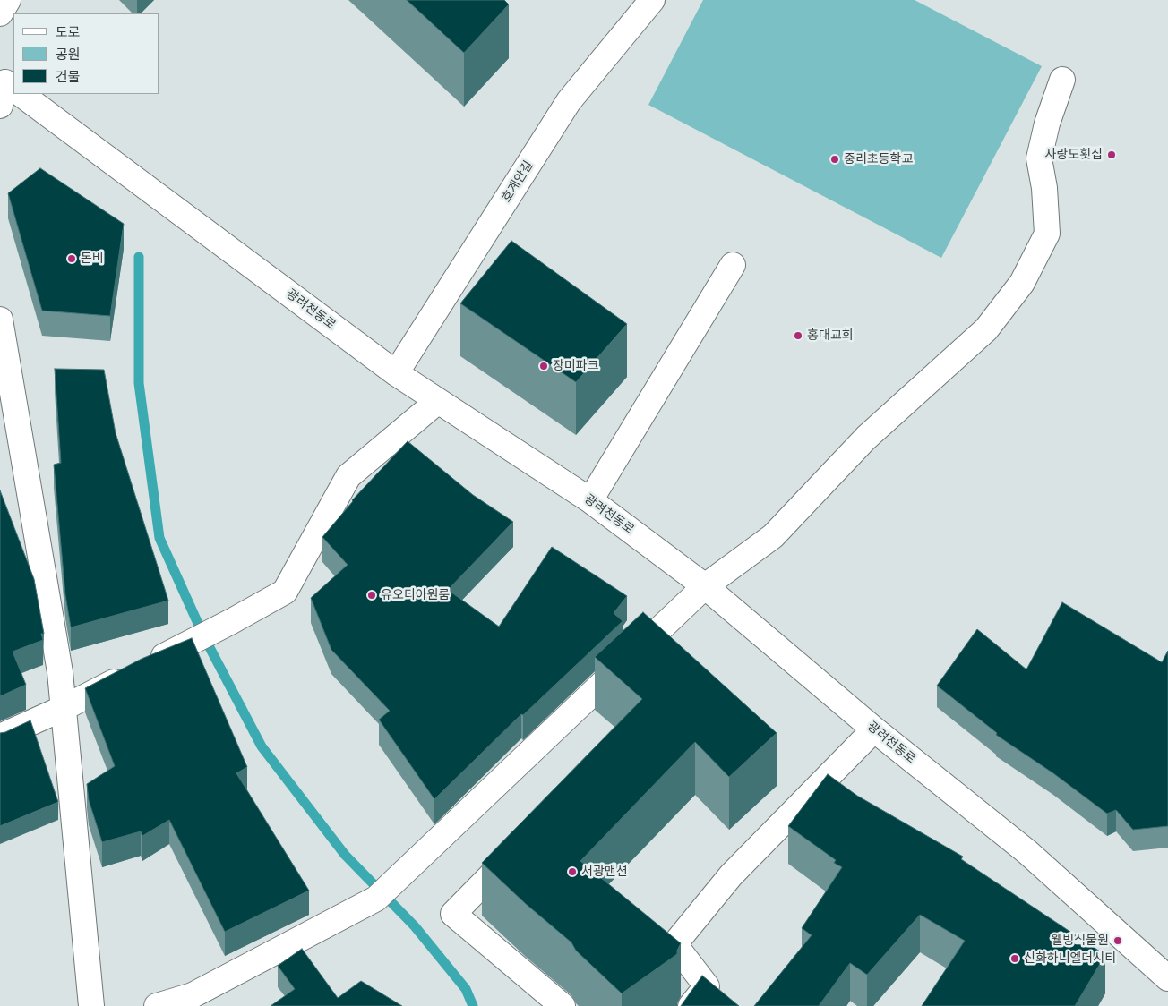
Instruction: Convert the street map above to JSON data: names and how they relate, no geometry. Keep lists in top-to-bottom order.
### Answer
{
  "streets": {
    "street": ["호계안길", "광려천동로"]
  },
  "crossings": [
    ["호계안길", "광려천동로"]
  ],
  "places": [
    "사랑도횟집",
    "중리초등학교",
    "돈비",
    "홍대교회",
    "장미파크",
    "유오디아원룸",
    "서광맨션",
    "웰빙식물원",
    "신화하니엘더시티"
  ],
  "legend": ["도로", "공원", "건물"]
}
